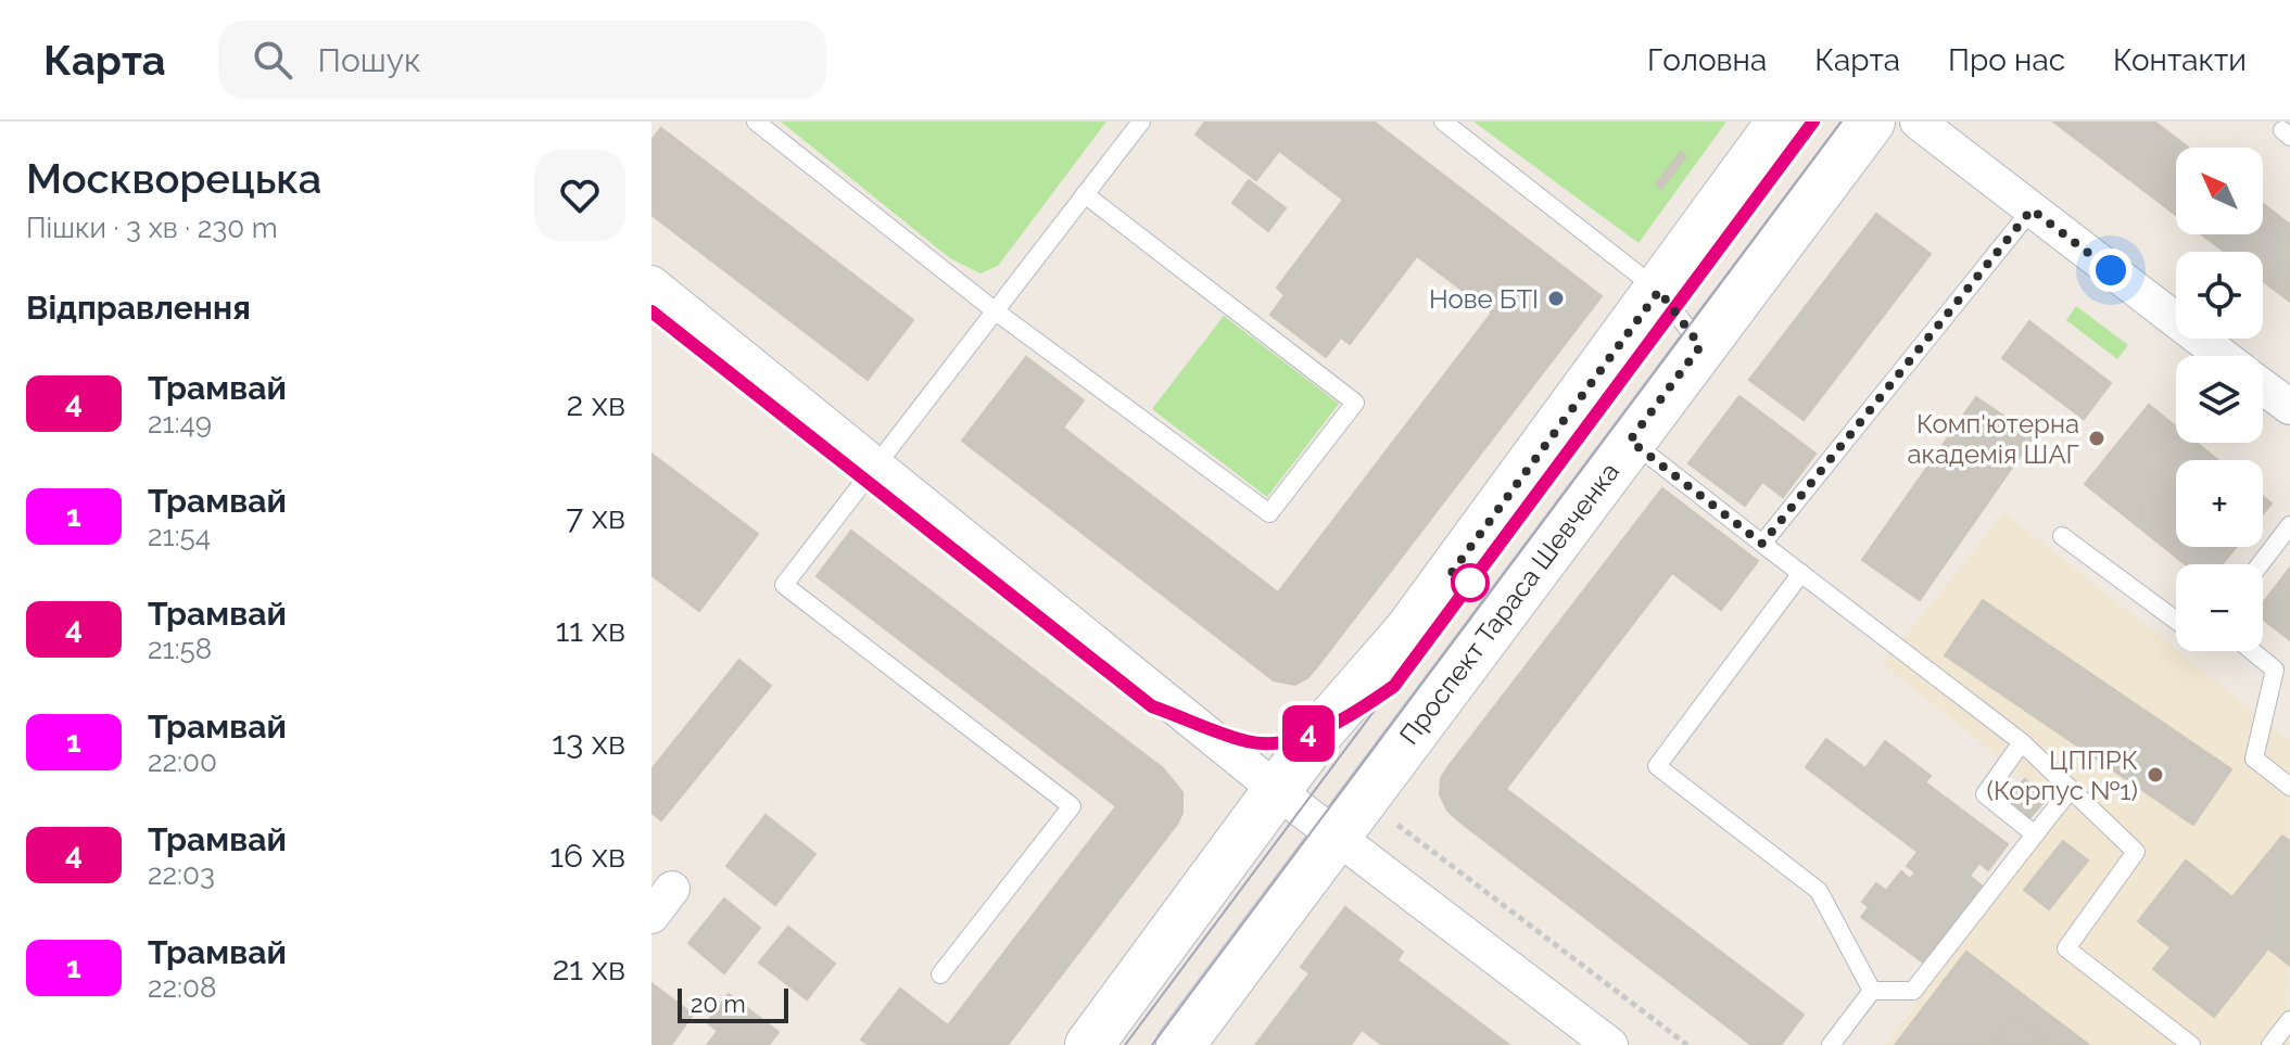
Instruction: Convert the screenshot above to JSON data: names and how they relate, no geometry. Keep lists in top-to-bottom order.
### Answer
{
  "streets": {
    "main road": ["Проспект Тараса Шевченка"]
  },
  "places": ["Нове БТІ", "Комп'ютерна академія ШАГ", "ЦППРК (Корпус №1)"],
  "lines": ["tram line 4"],
  "scale_bar": "20 m",
  "north": "top left",
  "page": {
    "header": "Карта",
    "search": "Пошук",
    "nav": [
      "Головна",
      "Карта",
      "Про нас",
      "Контакти"
    ],
    "heading": [
      ["Москворецька", "Пішки · 3 хв · 230 m"],
      "Відправлення"
    ],
    "on_map": "4",
    "map_buttons": ["+", "−"],
    "list": [
      {
        "mark": "4",
        "name": "Трамвай",
        "note": "21:49",
        "value": "2 хв"
      },
      {
        "mark": "1",
        "name": "Трамвай",
        "note": "21:54",
        "value": "7 хв"
      },
      {
        "mark": "4",
        "name": "Трамвай",
        "note": "21:58",
        "value": "11 хв"
      },
      {
        "mark": "1",
        "name": "Трамвай",
        "note": "22:00",
        "value": "13 хв"
      },
      {
        "mark": "4",
        "name": "Трамвай",
        "note": "22:03",
        "value": "16 хв"
      },
      {
        "mark": "1",
        "name": "Трамвай",
        "note": "22:08",
        "value": "21 хв"
      }
    ],
    "scale": "20 m"
  }
}
